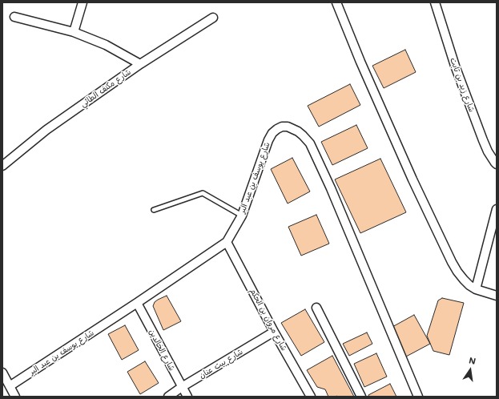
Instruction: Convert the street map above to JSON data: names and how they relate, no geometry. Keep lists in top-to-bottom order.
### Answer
{
  "streets": {
    "street": [
      "شارع زيد بن ثابت",
      "شارع مكنف الطائي",
      "شارع يوسف بن عبد البر",
      "شارع مروان بن الحكم",
      "شارع الخالدين",
      "شارع بيت عنان"
    ]
  },
  "crossings": [
    ["شارع يوسف بن عبد البر", "شارع مروان بن الحكم"],
    ["شارع يوسف بن عبد البر", "شارع الخالدين"],
    ["شارع مروان بن الحكم", "شارع بيت عنان"],
    ["شارع الخالدين", "شارع بيت عنان"]
  ],
  "north": "top"
}
